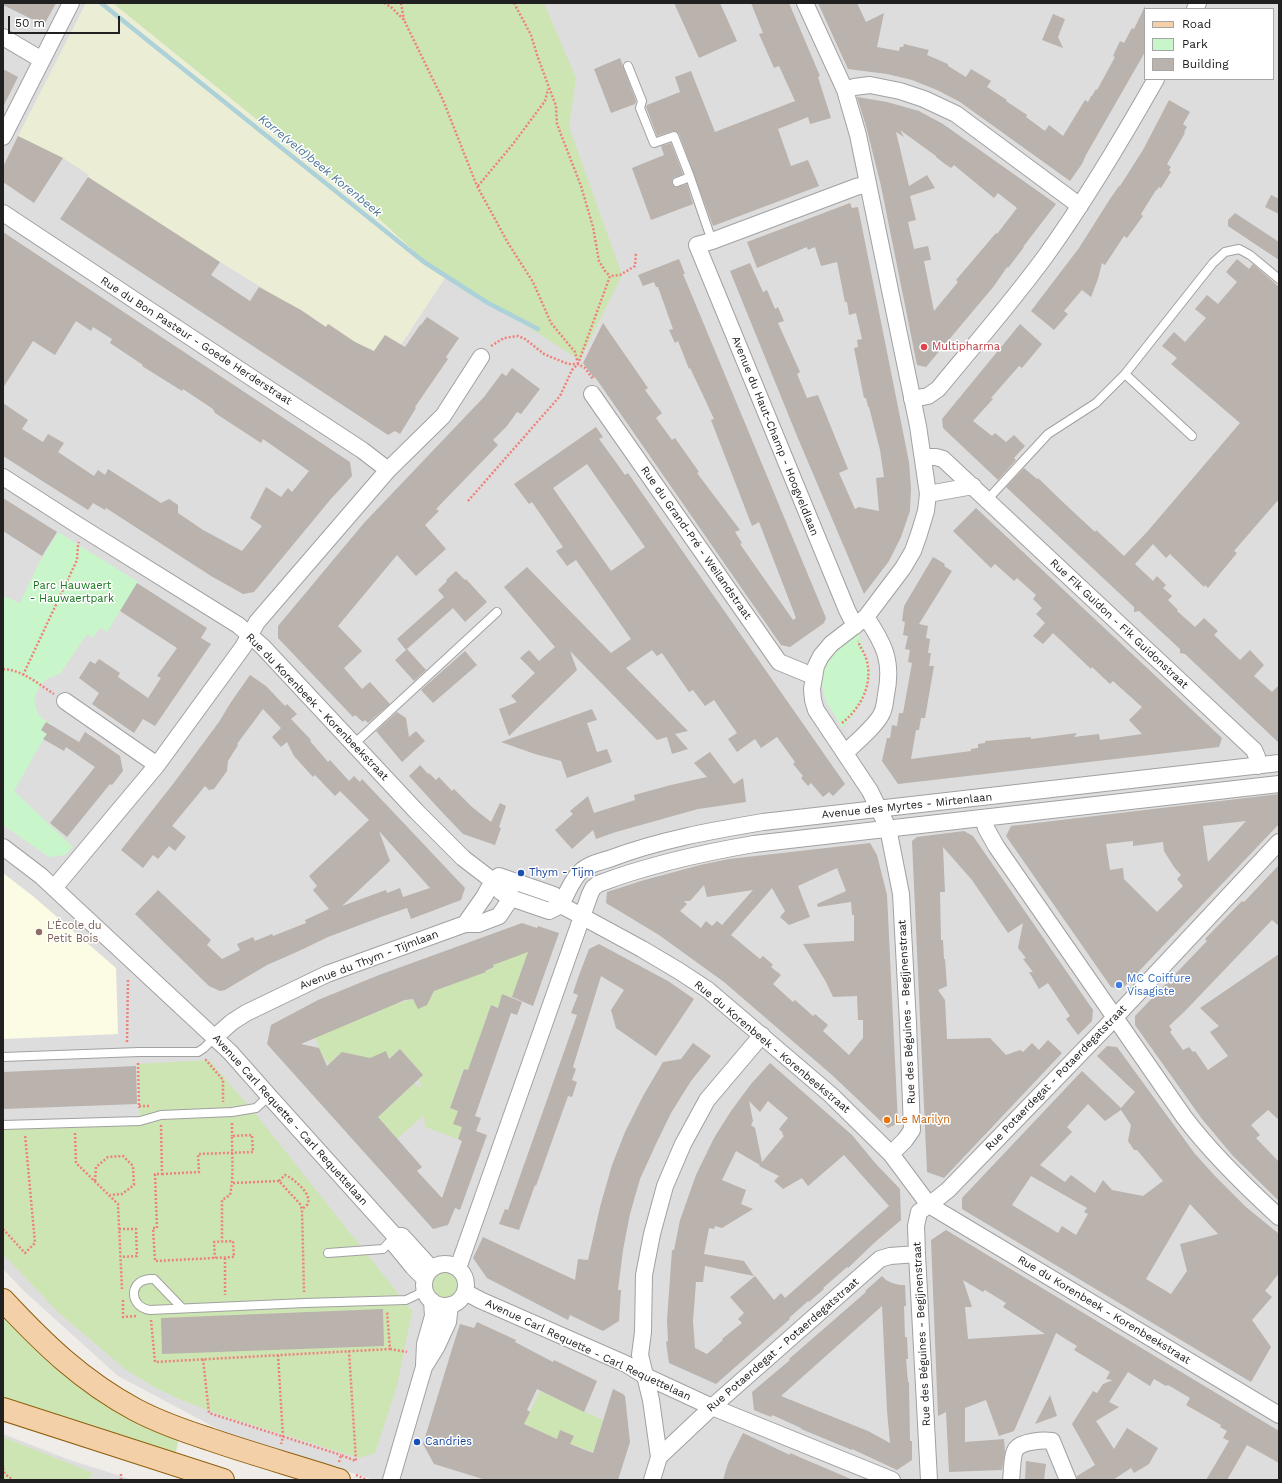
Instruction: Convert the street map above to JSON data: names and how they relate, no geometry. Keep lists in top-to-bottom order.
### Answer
{
  "streets": {
    "street": [
      "Rue du Bon Pasteur - Goede Herderstraat",
      "Avenue du Haut-Champ - Hoogveldlaan",
      "Rue du Grand-Pré - Weilandstraat",
      "Rue Fik Guidon - Fik Guidonstraat",
      "Rue du Korenbeek - Korenbeekstraat",
      "Avenue des Myrtes - Mirtenlaan",
      "Avenue du Thym - Tijmlaan",
      "Rue des Béguines - Begijnenstraat",
      "Rue Potaerdegat - Potaerdegatstraat",
      "Avenue Carl Requette - Carl Requettelaan"
    ]
  },
  "crossings": [
    ["Avenue du Haut-Champ - Hoogveldlaan", "Rue des Béguines - Begijnenstraat"],
    ["Rue du Grand-Pré - Weilandstraat", "Rue des Béguines - Begijnenstraat"],
    ["Rue Fik Guidon - Fik Guidonstraat", "Avenue des Myrtes - Mirtenlaan"],
    ["Rue du Korenbeek - Korenbeekstraat", "Avenue des Myrtes - Mirtenlaan"],
    ["Rue du Korenbeek - Korenbeekstraat", "Rue des Béguines - Begijnenstraat"],
    ["Rue du Korenbeek - Korenbeekstraat", "Rue Potaerdegat - Potaerdegatstraat"],
    ["Avenue des Myrtes - Mirtenlaan", "Rue des Béguines - Begijnenstraat"],
    ["Avenue des Myrtes - Mirtenlaan", "Avenue Carl Requette - Carl Requettelaan"],
    ["Avenue du Thym - Tijmlaan", "Avenue Carl Requette - Carl Requettelaan"],
    ["Rue des Béguines - Begijnenstraat", "Rue Potaerdegat - Potaerdegatstraat"],
    ["Rue Potaerdegat - Potaerdegatstraat", "Avenue Carl Requette - Carl Requettelaan"]
  ],
  "water": ["Karre(veld)beek Korenbeek"],
  "parks": ["Parc Hauwaert - Hauwaertpark"],
  "places": [
    "Multipharma",
    "Thym - Tijm",
    "L'École du Petit Bois",
    "MC Coiffure Visagiste",
    "Le Marilyn",
    "Candries"
  ],
  "legend": ["Road", "Park", "Building"],
  "scale_bar": "50 m"
}
